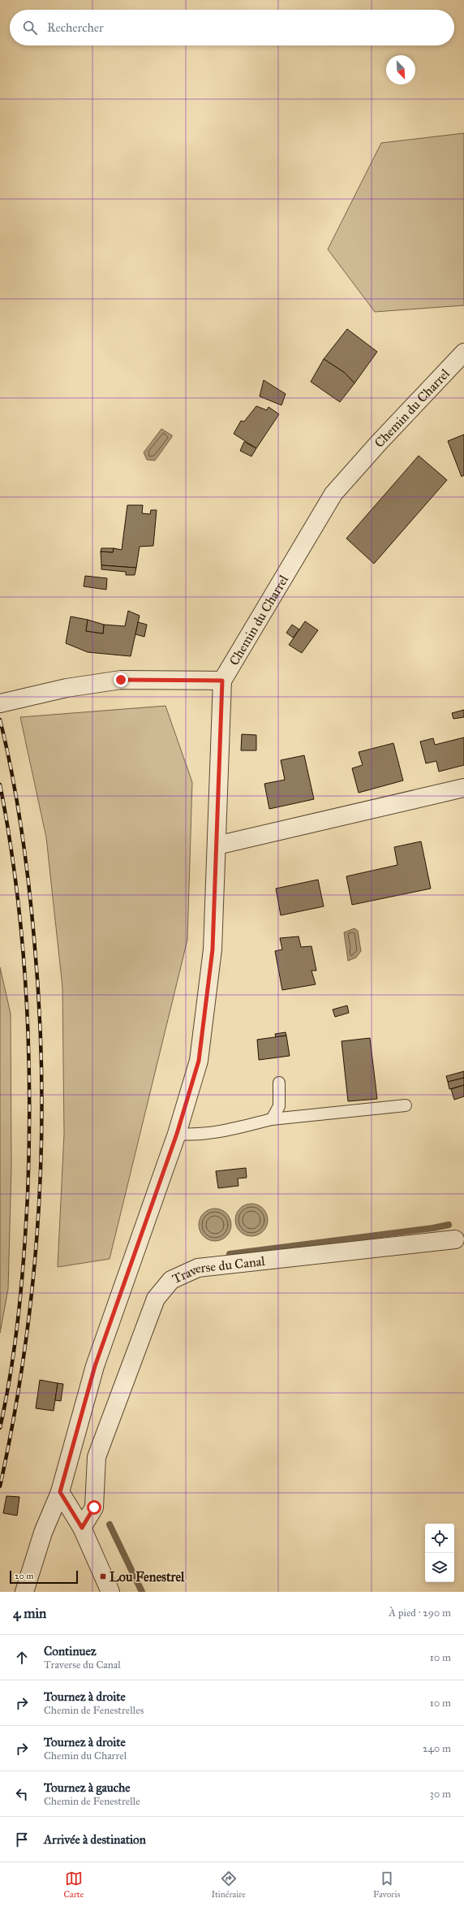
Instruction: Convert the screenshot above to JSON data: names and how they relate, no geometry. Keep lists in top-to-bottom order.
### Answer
{
  "streets": {
    "street": ["Chemin du Charrel", "Traverse du Canal"]
  },
  "places": {
    "transit": ["Lou Fenestrel"]
  },
  "scale_bar": "20 m",
  "north": "bottom right",
  "page": {
    "search": "Rechercher",
    "scale": "20 m",
    "heading": ["4 min", "À pied · 290 m"],
    "list": [
      ["Continuez", "Traverse du Canal", "10 m"],
      ["Tournez à droite", "Chemin de Fenestrelles", "10 m"],
      ["Tournez à droite", "Chemin du Charrel", "240 m"],
      ["Tournez à gauche", "Chemin de Fenestrelle", "30 m"],
      "Arrivée à destination"
    ],
    "nav": ["Carte", "Itinéraire", "Favoris"]
  }
}
